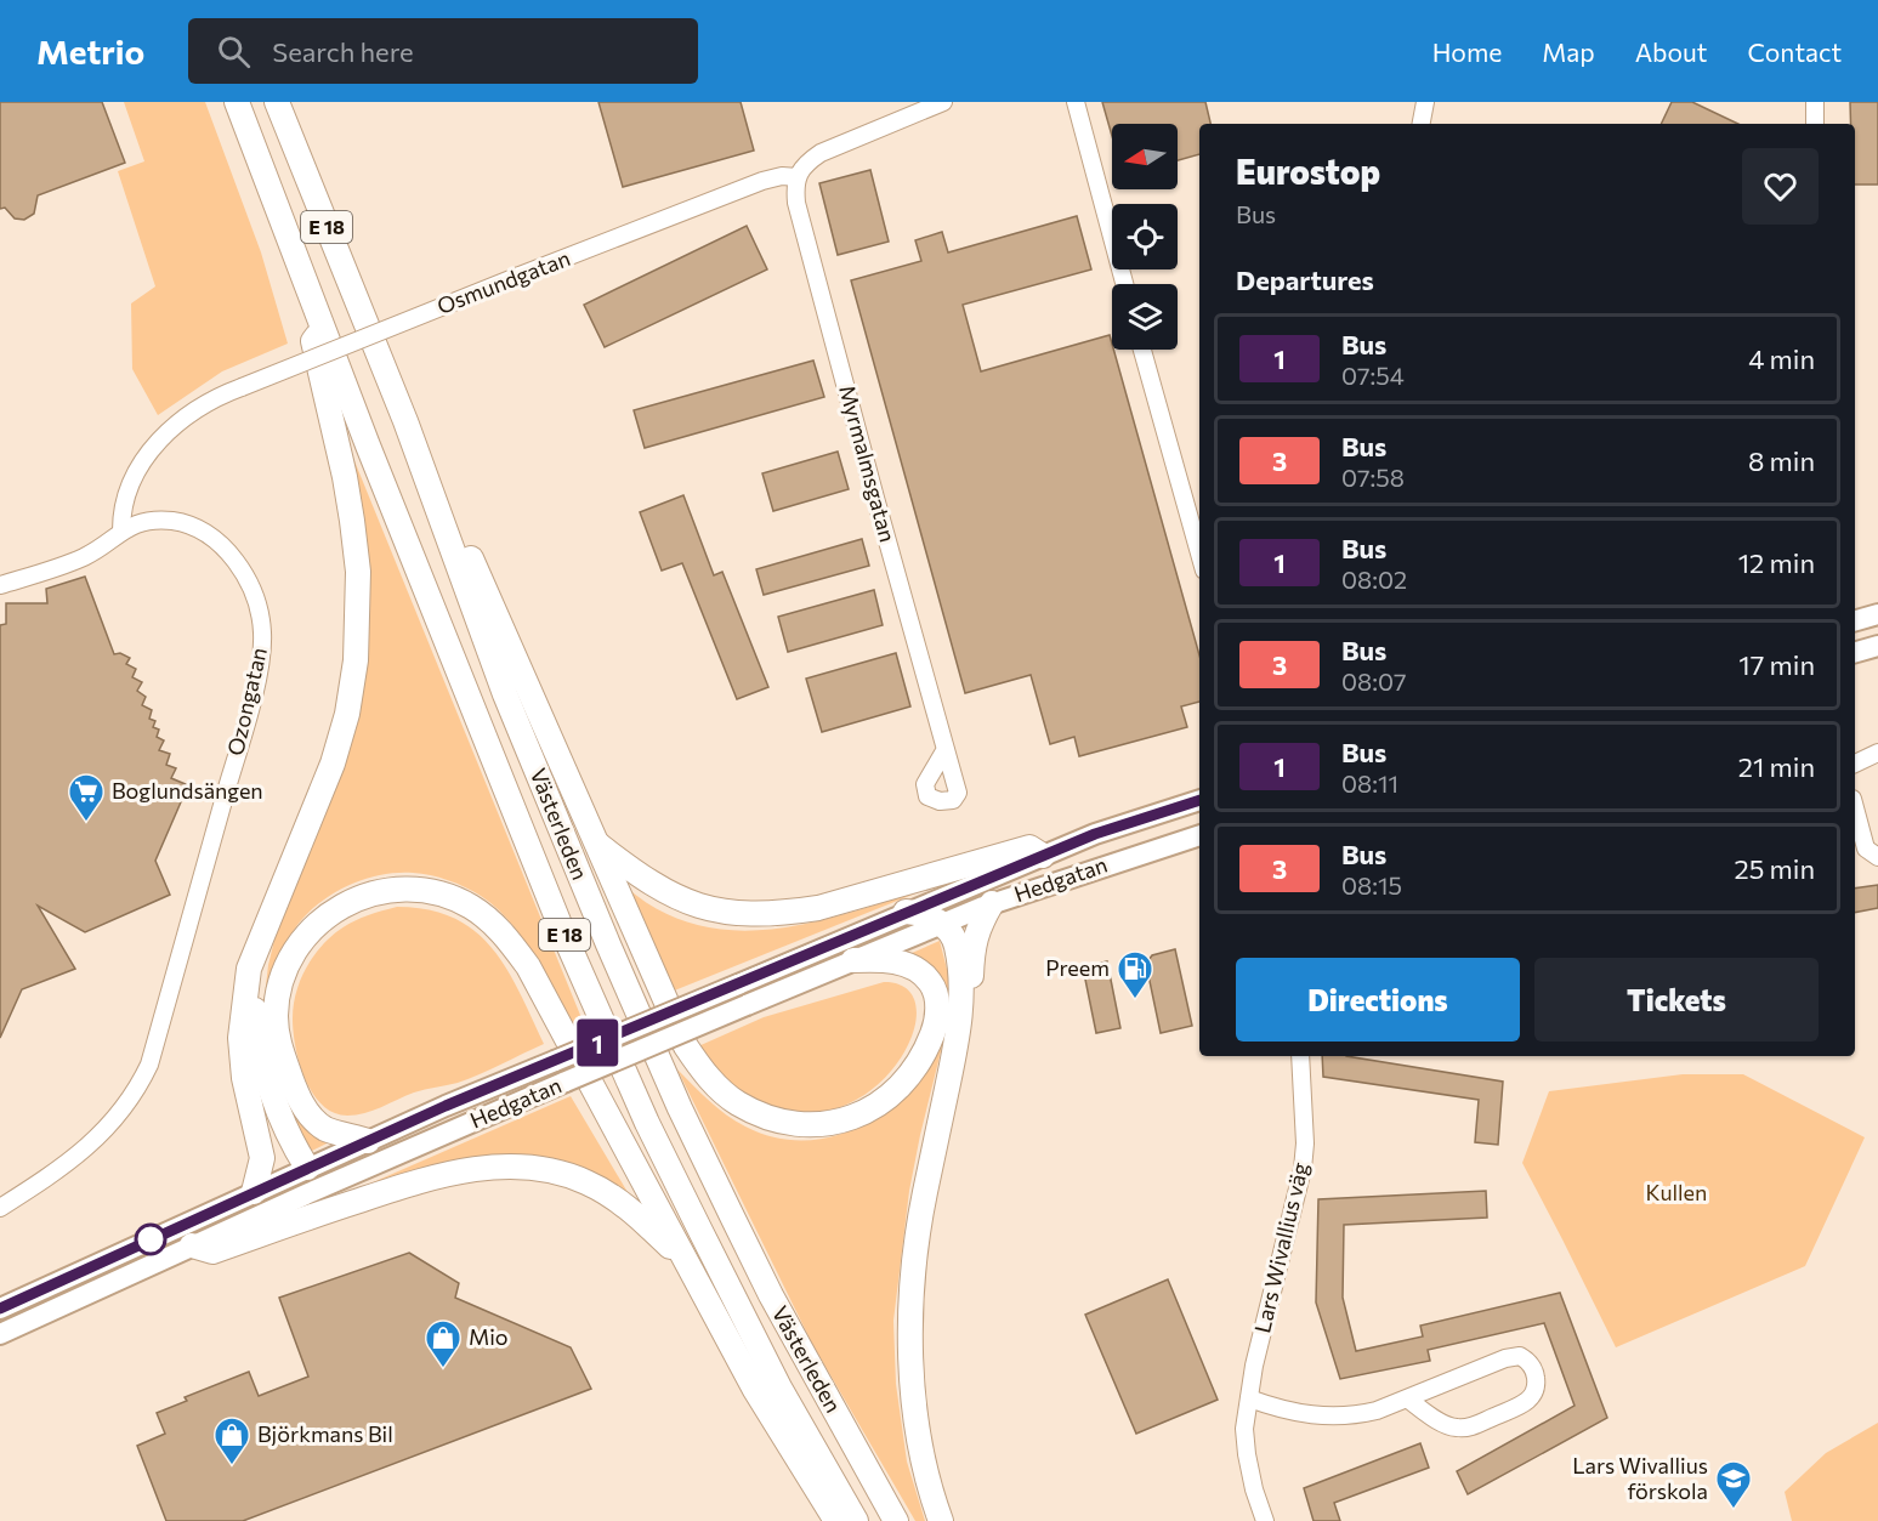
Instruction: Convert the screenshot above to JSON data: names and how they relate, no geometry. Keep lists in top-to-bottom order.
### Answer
{
  "streets": {
    "highway": ["E 18", "Västerleden"],
    "main road": ["Hedgatan"],
    "street": [
      "Osmundgatan",
      "Myrmalmsgatan",
      "Ozongatan",
      "Lars Wivallius väg"
    ]
  },
  "crossings": [
    ["E 18", "Västerleden"],
    ["E 18", "Hedgatan"],
    ["Osmundgatan", "Myrmalmsgatan"],
    ["Osmundgatan", "Ozongatan"]
  ],
  "parks": ["Kullen"],
  "places": {
    "supermarket": ["Boglundsängen"],
    "fuel station": ["Preem"],
    "shop": ["Mio", "Björkmans Bil"],
    "school or university": ["Lars Wivallius förskola"]
  },
  "lines": ["bus line 1"],
  "north": "left",
  "page": {
    "header": "Metrio",
    "search": "Search here",
    "nav": [
      "Home",
      "Map",
      "About",
      "Contact"
    ],
    "on_map": "1",
    "heading": [
      ["Eurostop", "Bus"],
      "Departures"
    ],
    "list": [
      {
        "mark": "1",
        "name": "Bus",
        "note": "07:54",
        "value": "4 min"
      },
      {
        "mark": "3",
        "name": "Bus",
        "note": "07:58",
        "value": "8 min"
      },
      {
        "mark": "1",
        "name": "Bus",
        "note": "08:02",
        "value": "12 min"
      },
      {
        "mark": "3",
        "name": "Bus",
        "note": "08:07",
        "value": "17 min"
      },
      {
        "mark": "1",
        "name": "Bus",
        "note": "08:11",
        "value": "21 min"
      },
      {
        "mark": "3",
        "name": "Bus",
        "note": "08:15",
        "value": "25 min"
      }
    ],
    "buttons": ["Directions", "Tickets"]
  }
}
